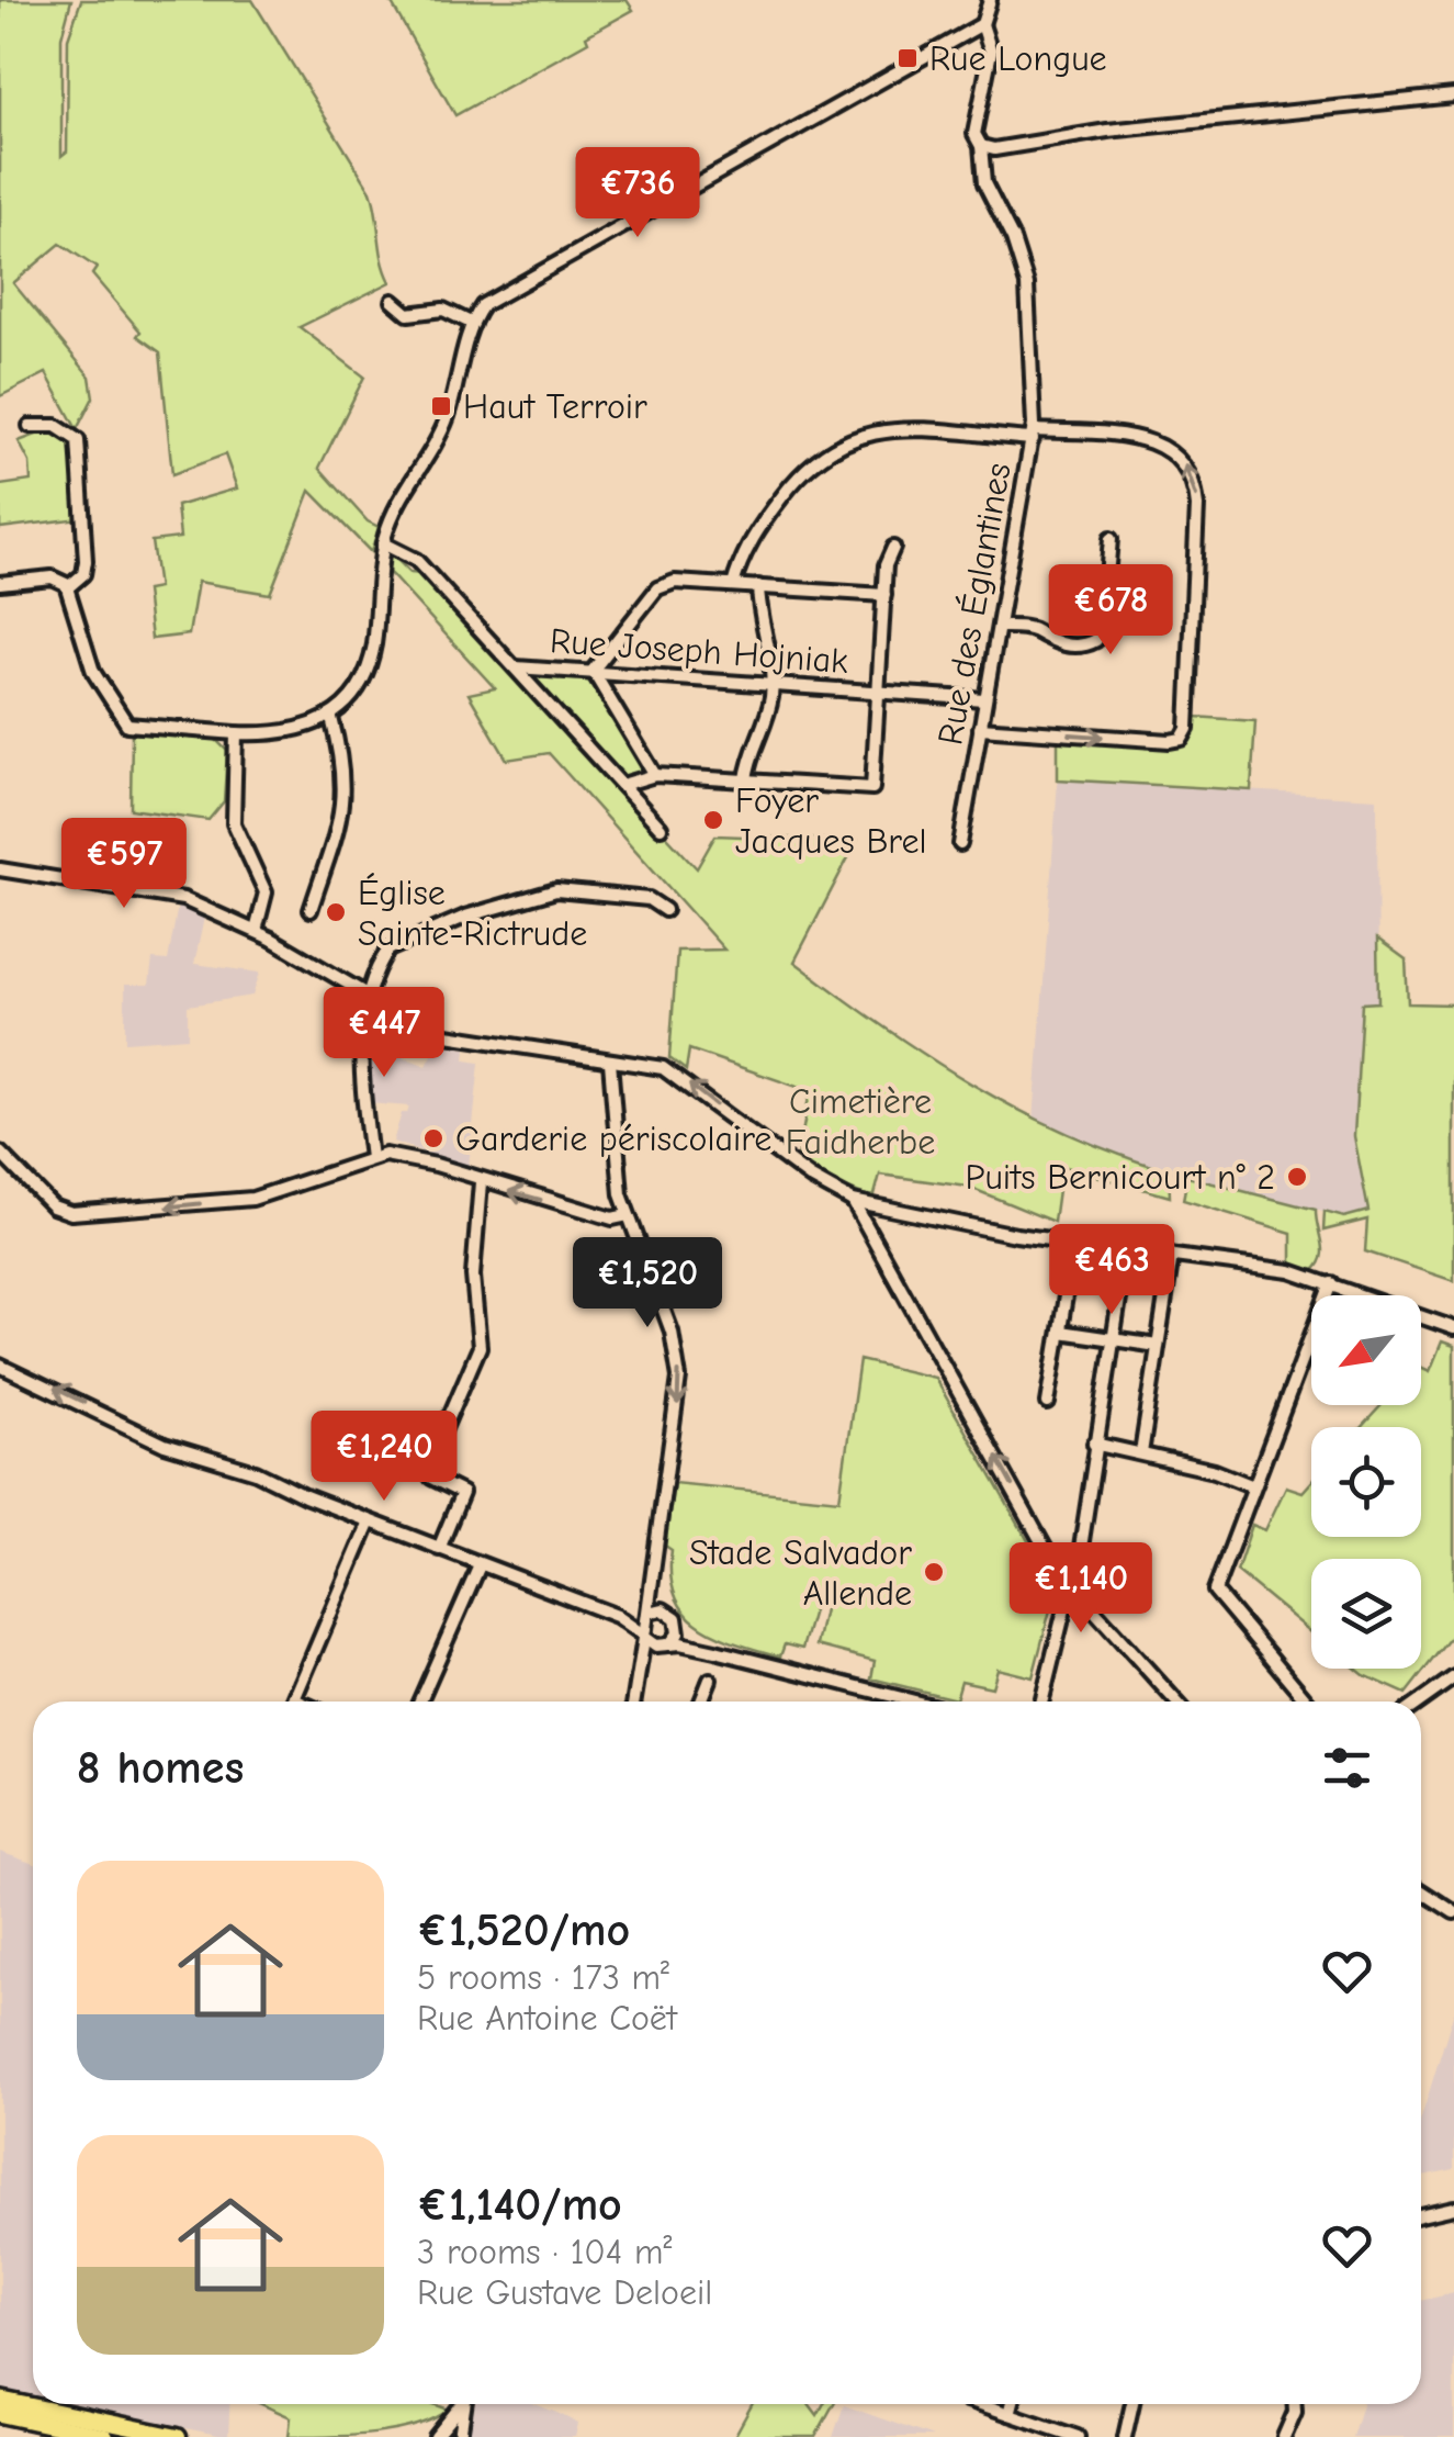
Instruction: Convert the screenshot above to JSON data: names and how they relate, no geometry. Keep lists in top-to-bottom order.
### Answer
{
  "streets": {
    "street": ["Rue des Églantines", "Rue Joseph Hojniak"]
  },
  "crossings": [
    ["Rue des Églantines", "Rue Joseph Hojniak"]
  ],
  "parks": ["Cimetière Faidherbe"],
  "places": {
    "transit": ["Rue Longue", "Haut Terroir"],
    "other": [
      "Foyer Jacques Brel",
      "Église Sainte-Rictrude",
      "Garderie périscolaire",
      "Puits Bernicourt n° 2",
      "Stade Salvador Allende"
    ]
  },
  "north": "bottom left",
  "page": {
    "price": [
      "€736",
      "€678",
      "€597",
      "€447",
      "€463",
      "€1,520",
      "€1,240",
      "€1,140"
    ],
    "heading": "8 homes",
    "list": [
      {
        "name": "€1,520/mo",
        "note": "5 rooms · 173 m² · Rue Antoine Coët"
      },
      {
        "name": "€1,140/mo",
        "note": "3 rooms · 104 m² · Rue Gustave Deloeil"
      }
    ]
  }
}
